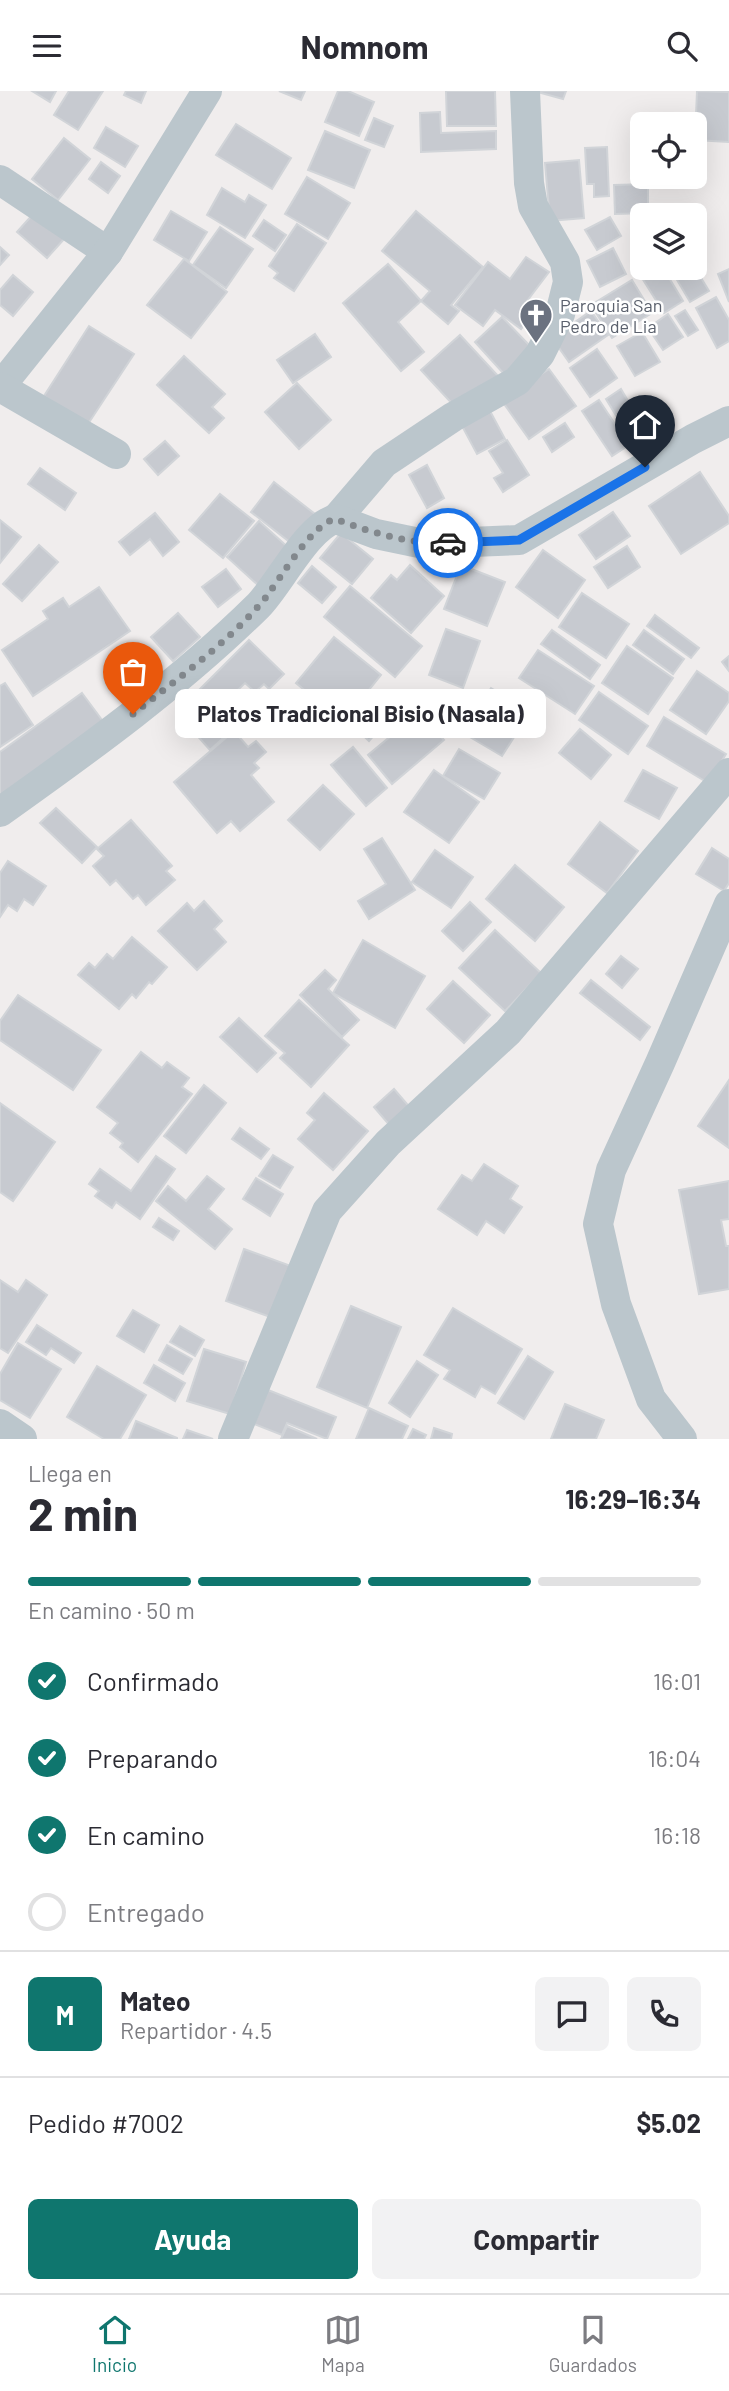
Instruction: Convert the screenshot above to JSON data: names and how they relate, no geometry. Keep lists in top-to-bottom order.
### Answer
{
  "places": {
    "church": ["Paroquia San Pedro de Lia"],
    "other": ["Platos Tradicional Bisio (Nasala)"]
  },
  "page": {
    "header": "Nomnom",
    "bubble": "Platos Tradicional Bisio (Nasala)",
    "heading": ["2 min", "Llega en", "16:29–16:34"],
    "panel": [
      "Mateo",
      "Repartidor · 4.5",
      "Pedido #7002",
      "$5.02"
    ],
    "bar": "En camino · 50 m",
    "list": [
      ["Confirmado", "16:01"],
      ["Preparando", "16:04"],
      ["En camino", "16:18"],
      "Entregado"
    ],
    "round": "M",
    "buttons": ["Ayuda", "Compartir"],
    "tabs": ["Inicio", "Mapa", "Guardados"]
  }
}
